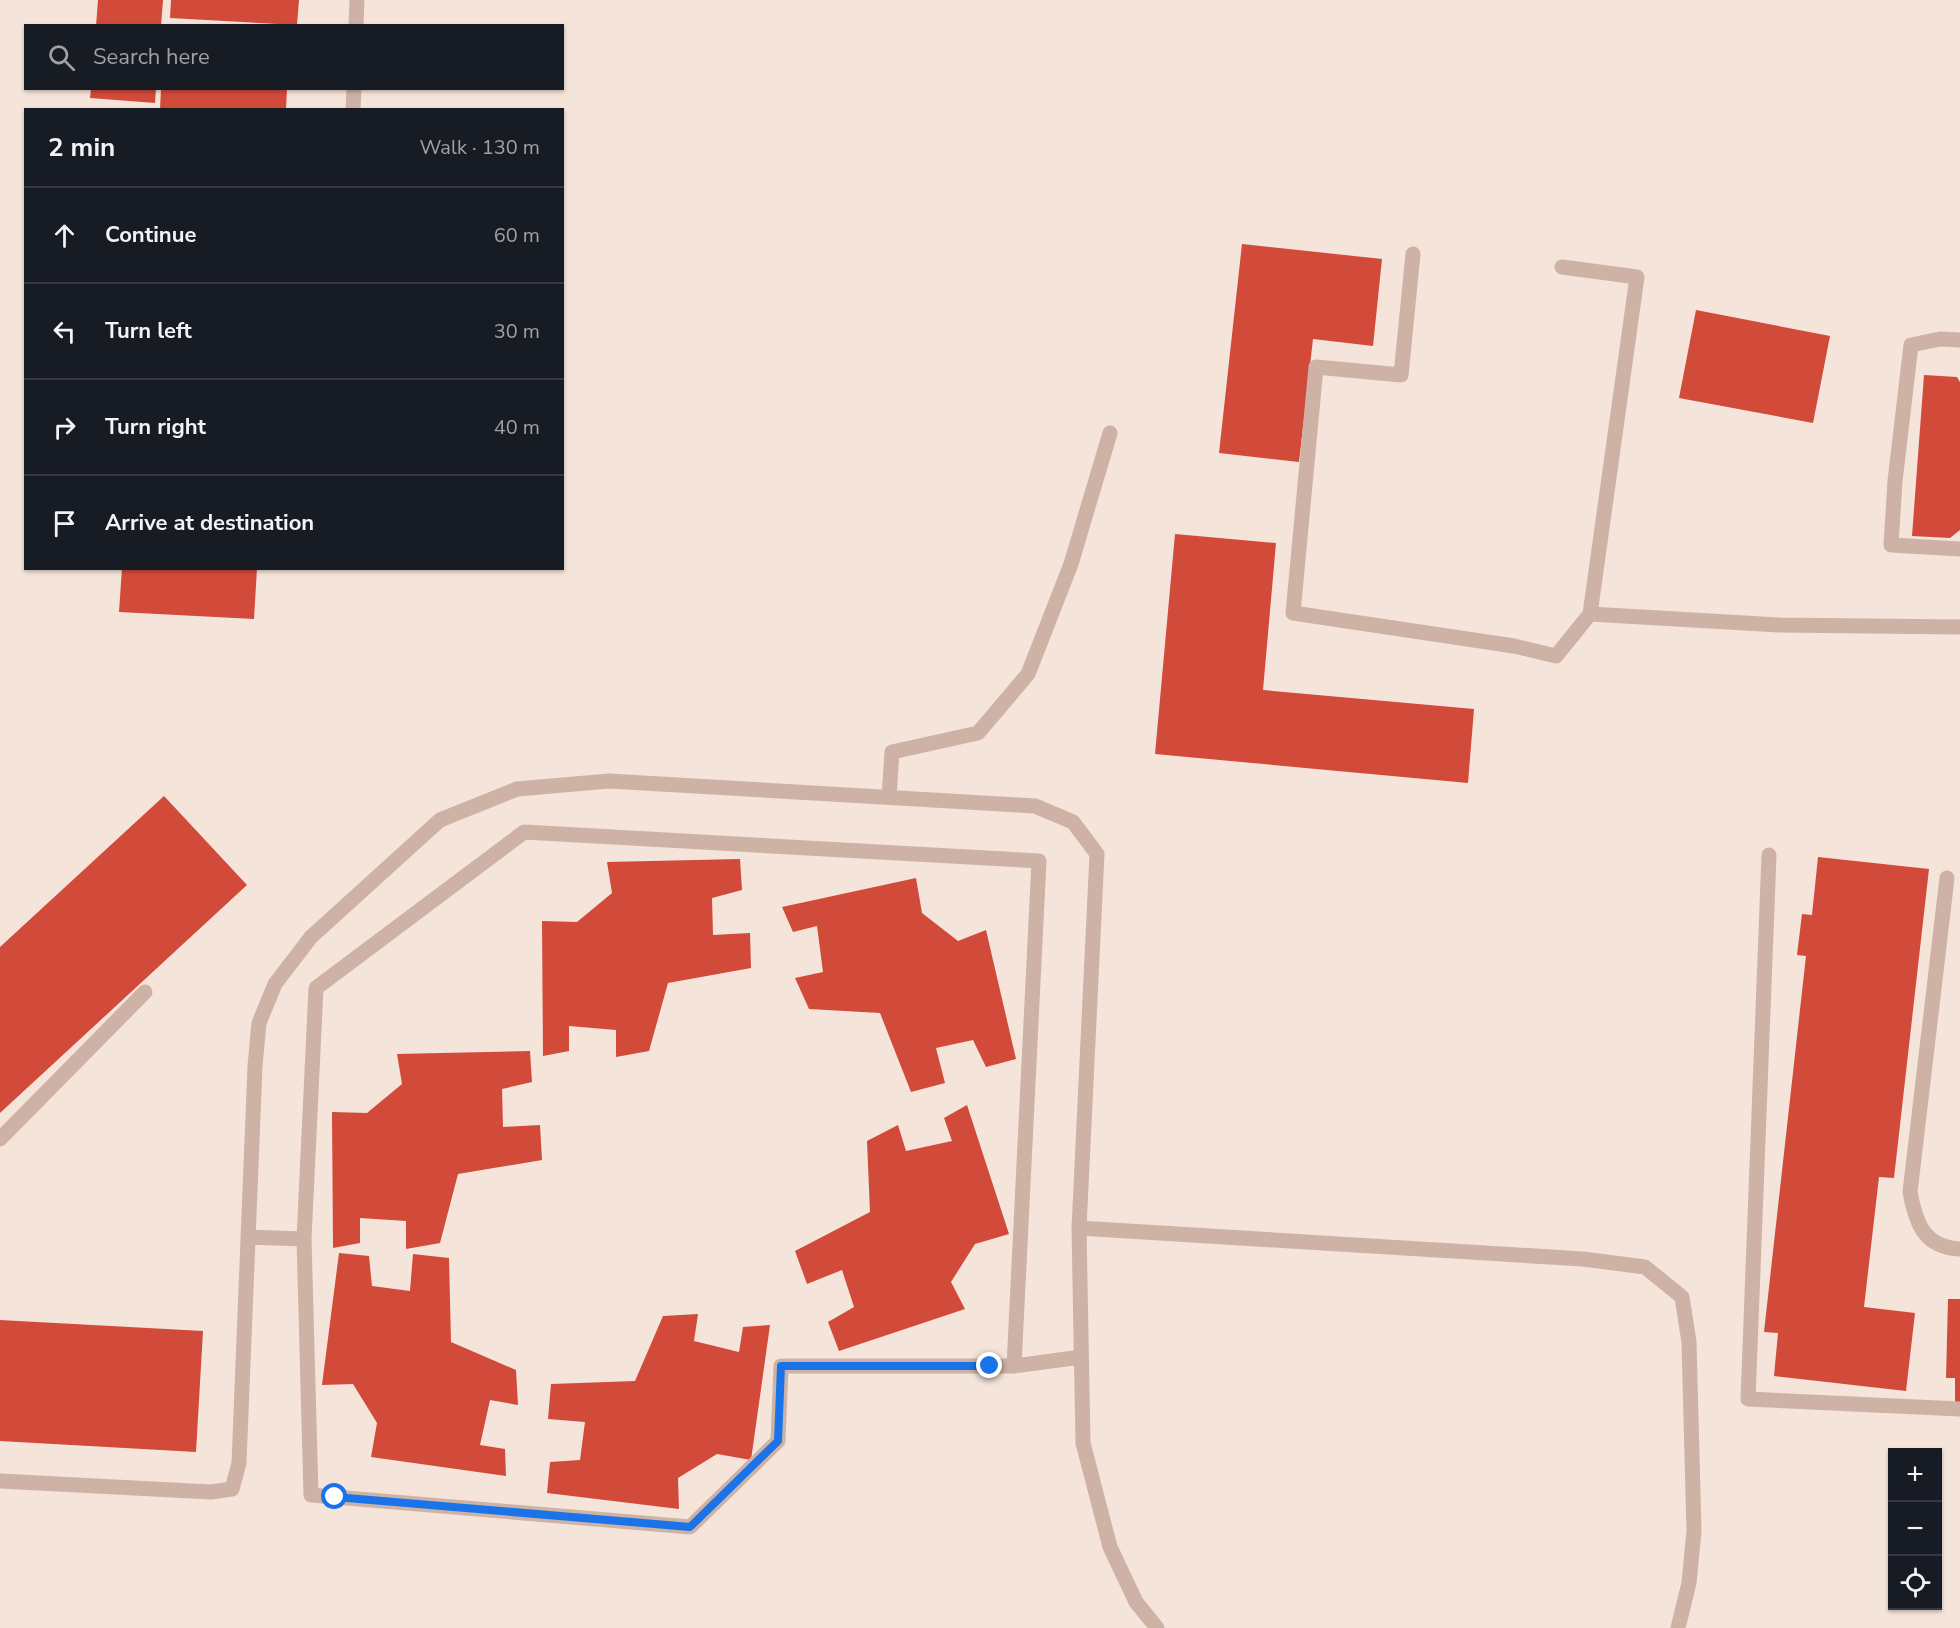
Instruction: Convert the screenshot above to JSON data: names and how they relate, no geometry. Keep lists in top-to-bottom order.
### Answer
{
  "page": {
    "search": "Search here",
    "heading": ["2 min", "Walk · 130 m"],
    "list": [
      ["Continue", "60 m"],
      ["Turn left", "30 m"],
      ["Turn right", "40 m"],
      "Arrive at destination"
    ],
    "map_buttons": ["+", "−"]
  }
}
